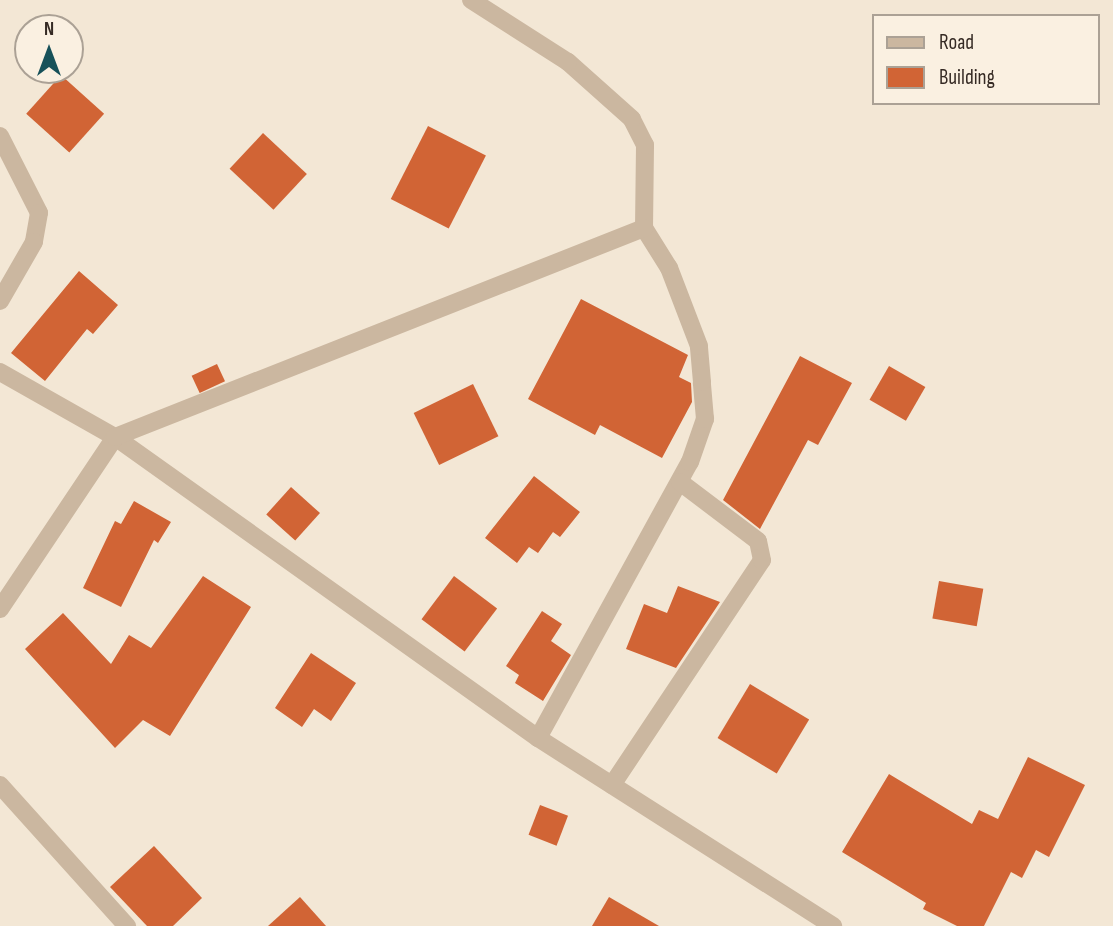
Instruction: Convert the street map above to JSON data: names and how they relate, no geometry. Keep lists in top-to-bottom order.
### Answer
{
  "legend": ["Road", "Building"],
  "north": "top"
}
